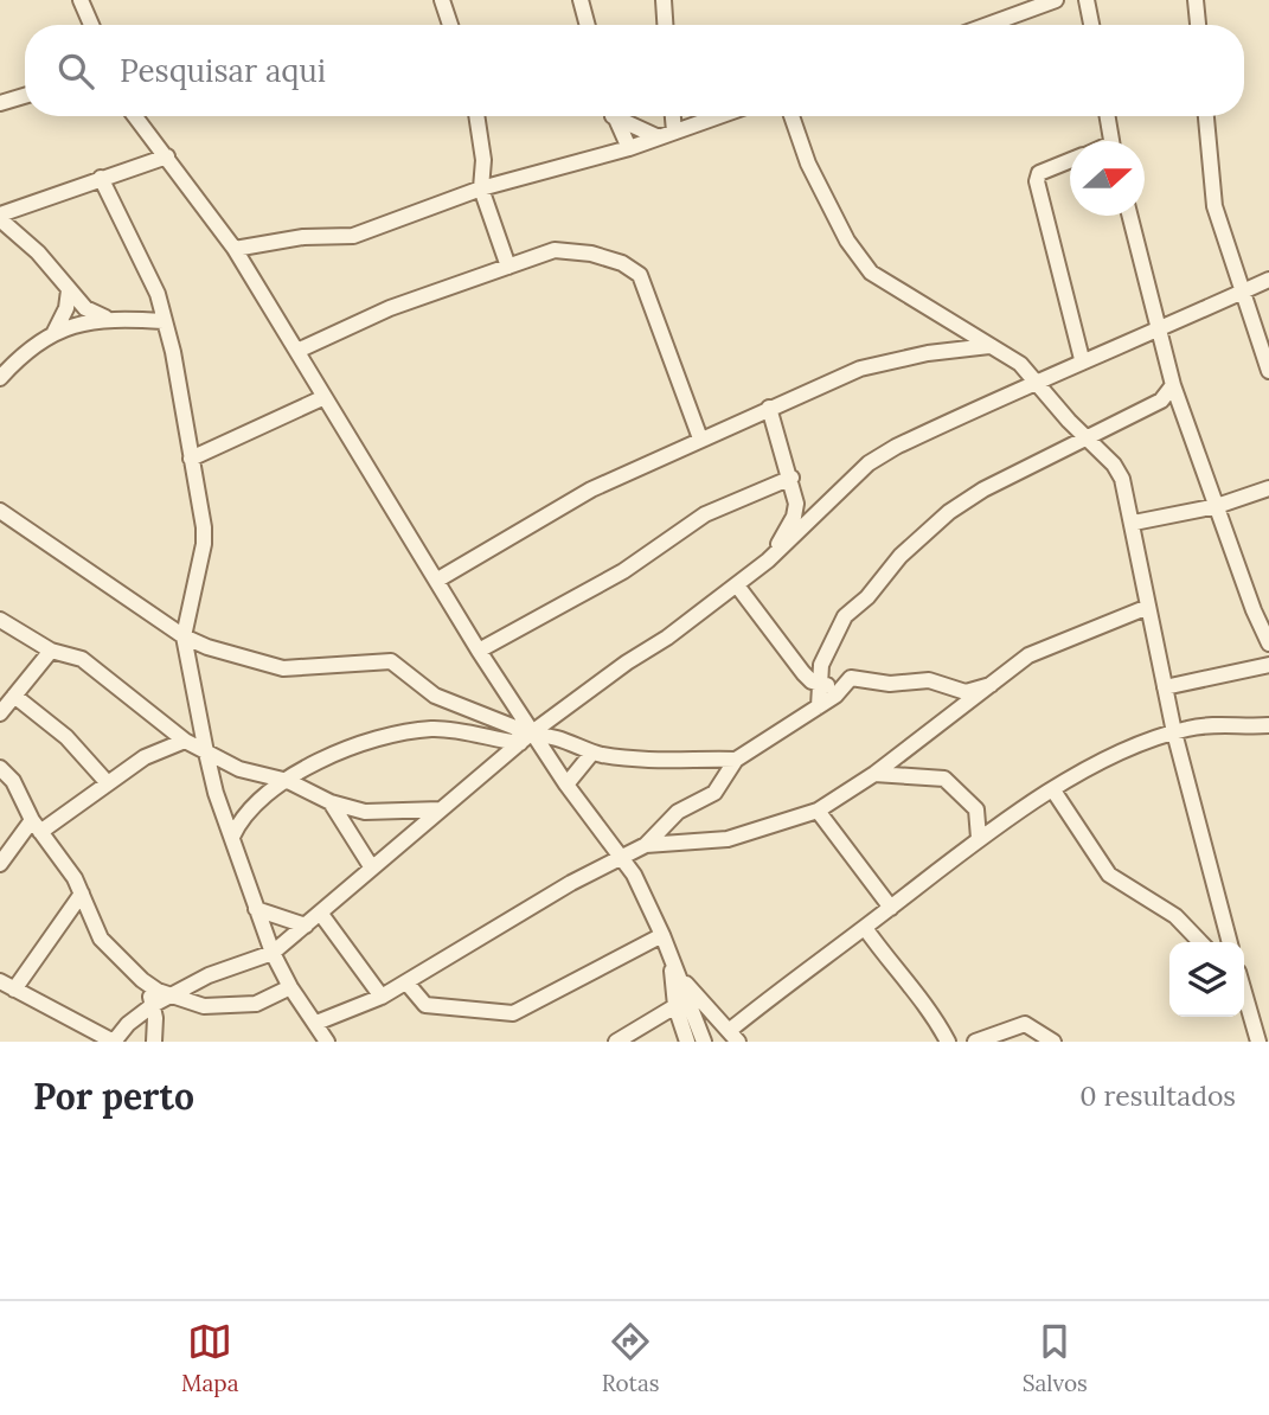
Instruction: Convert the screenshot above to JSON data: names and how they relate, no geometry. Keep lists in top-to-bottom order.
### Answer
{
  "north": "right",
  "page": {
    "search": "Pesquisar aqui",
    "heading": ["Por perto", "0 resultados"],
    "nav": ["Mapa", "Rotas", "Salvos"]
  }
}
